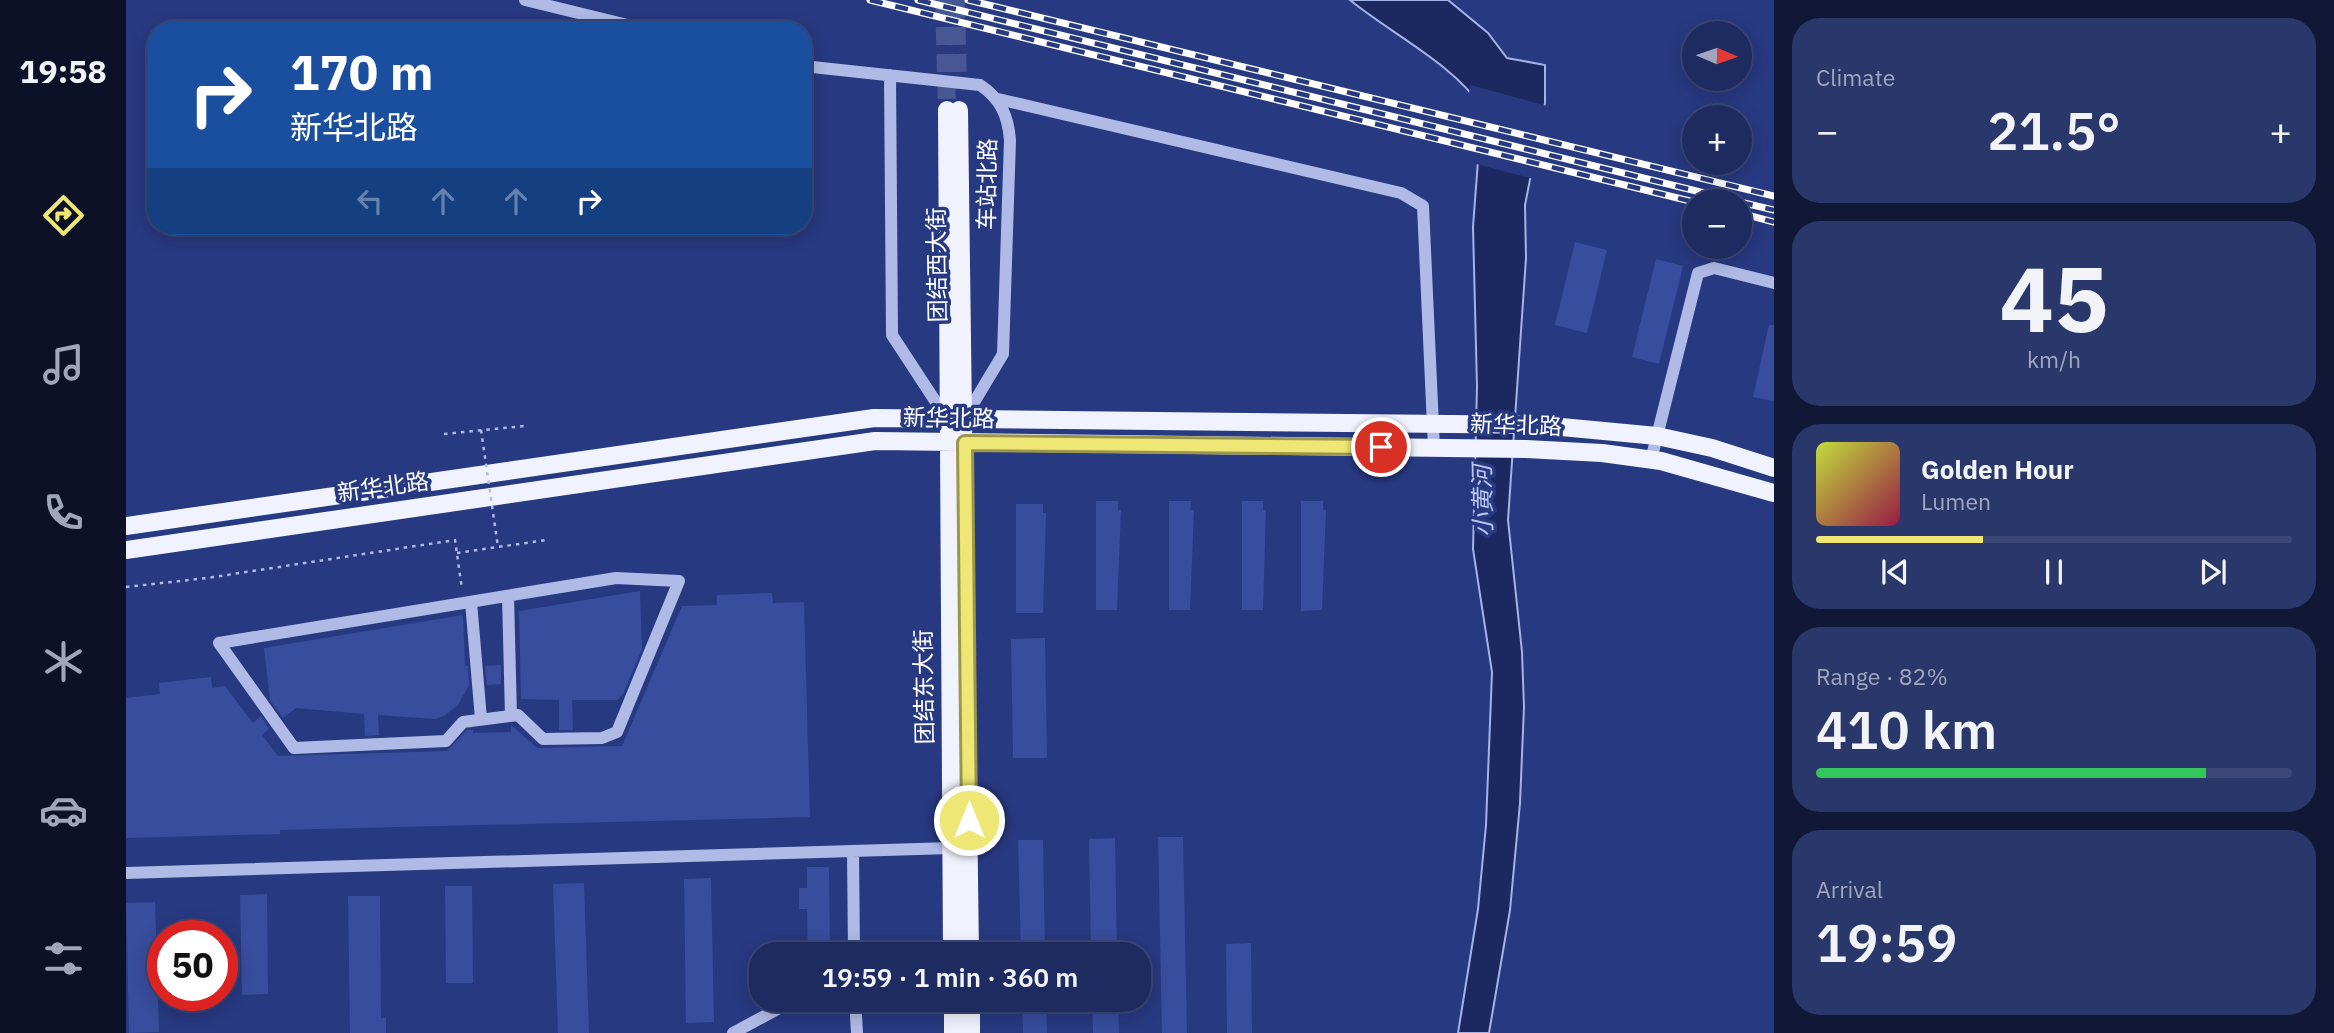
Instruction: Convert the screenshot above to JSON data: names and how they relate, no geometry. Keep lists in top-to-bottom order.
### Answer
{
  "streets": {
    "main road": ["团结西大街", "新华北路", "团结东大街"],
    "street": ["车站北路"]
  },
  "crossings": [
    ["车站北路", "团结西大街"],
    ["车站北路", "新华北路"],
    ["车站北路", "团结东大街"],
    ["团结西大街", "新华北路"],
    ["团结西大街", "团结东大街"],
    ["新华北路", "团结东大街"]
  ],
  "water": ["小黄河"],
  "north": "right",
  "page": {
    "tabs": "19:58",
    "tile": [
      "Climate",
      ["45", "km/h"],
      ["Range · 82%", "410 km"],
      ["Arrival", "19:59"]
    ],
    "map_buttons": ["+", "−"],
    "turn": ["170 m", "新华北路"],
    "heat": ["−", "21.5°", "+"],
    "song": ["Golden Hour", "Lumen"],
    "limit": "50",
    "trip": "19:59 · 1 min · 360 m"
  }
}
